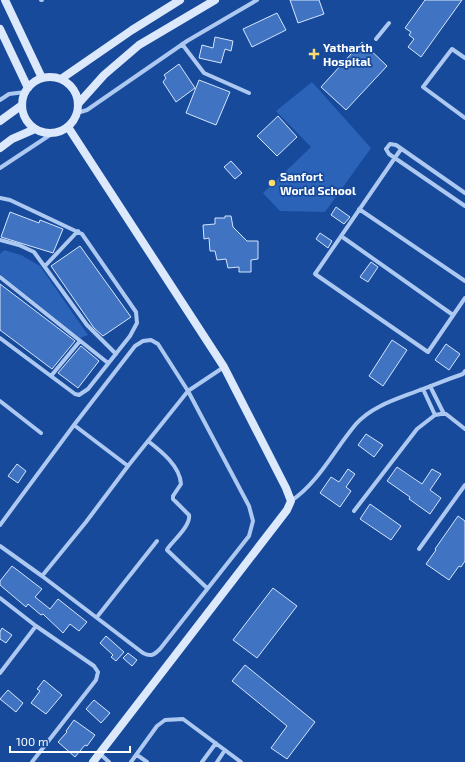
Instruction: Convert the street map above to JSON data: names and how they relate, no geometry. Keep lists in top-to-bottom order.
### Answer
{
  "places": {
    "health": ["Yatharth Hospital"],
    "other": ["Sanfort World School"]
  },
  "scale_bar": "100 m"
}
